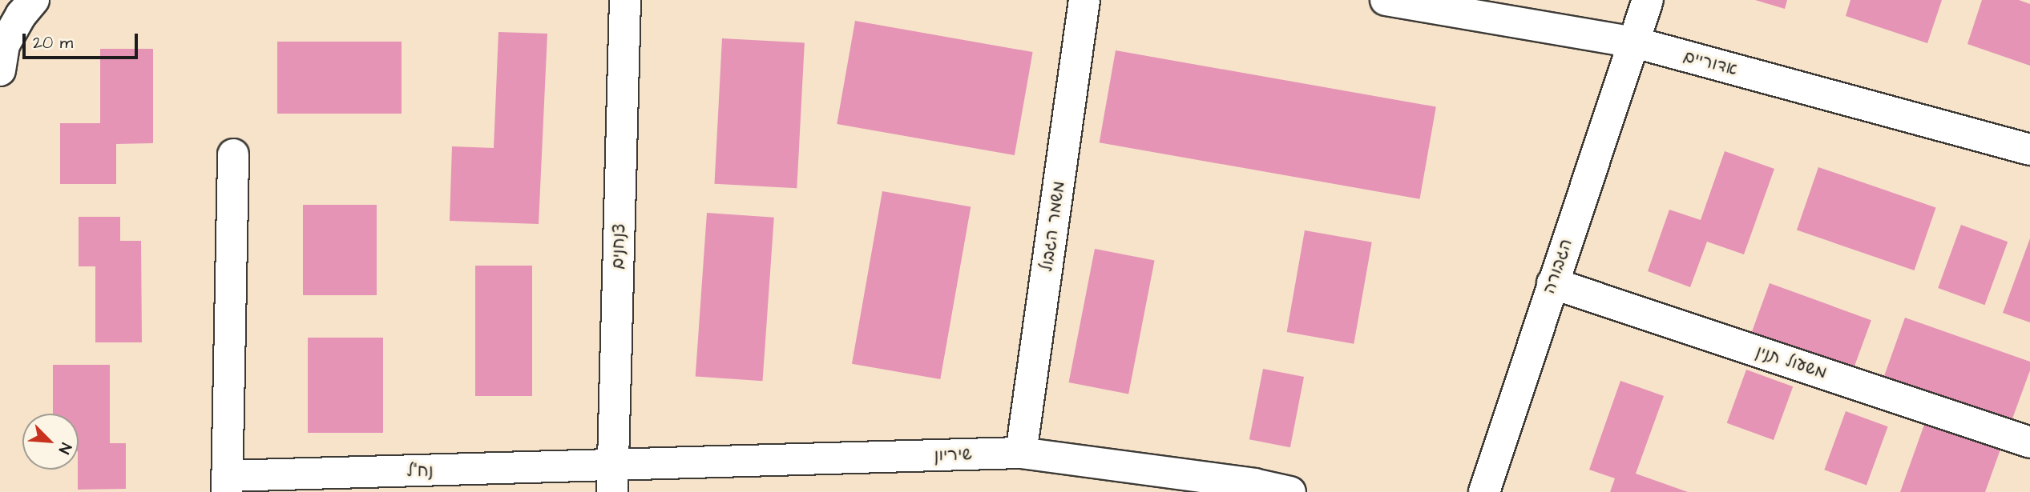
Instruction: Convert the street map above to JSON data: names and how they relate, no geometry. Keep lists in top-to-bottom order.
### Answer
{
  "streets": {
    "street": [
      "אדוריים",
      "משמר הגבול",
      "צנחנים",
      "הגבורה",
      "משעול תנין",
      "שיריון",
      "נח\"ל"
    ]
  },
  "crossings": [
    ["אדוריים", "הגבורה"],
    ["משמר הגבול", "שיריון"],
    ["צנחנים", "שיריון"],
    ["צנחנים", "נח\"ל"],
    ["הגבורה", "משעול תנין"],
    ["שיריון", "נח\"ל"]
  ],
  "scale_bar": "20 m",
  "north": "bottom right"
}
